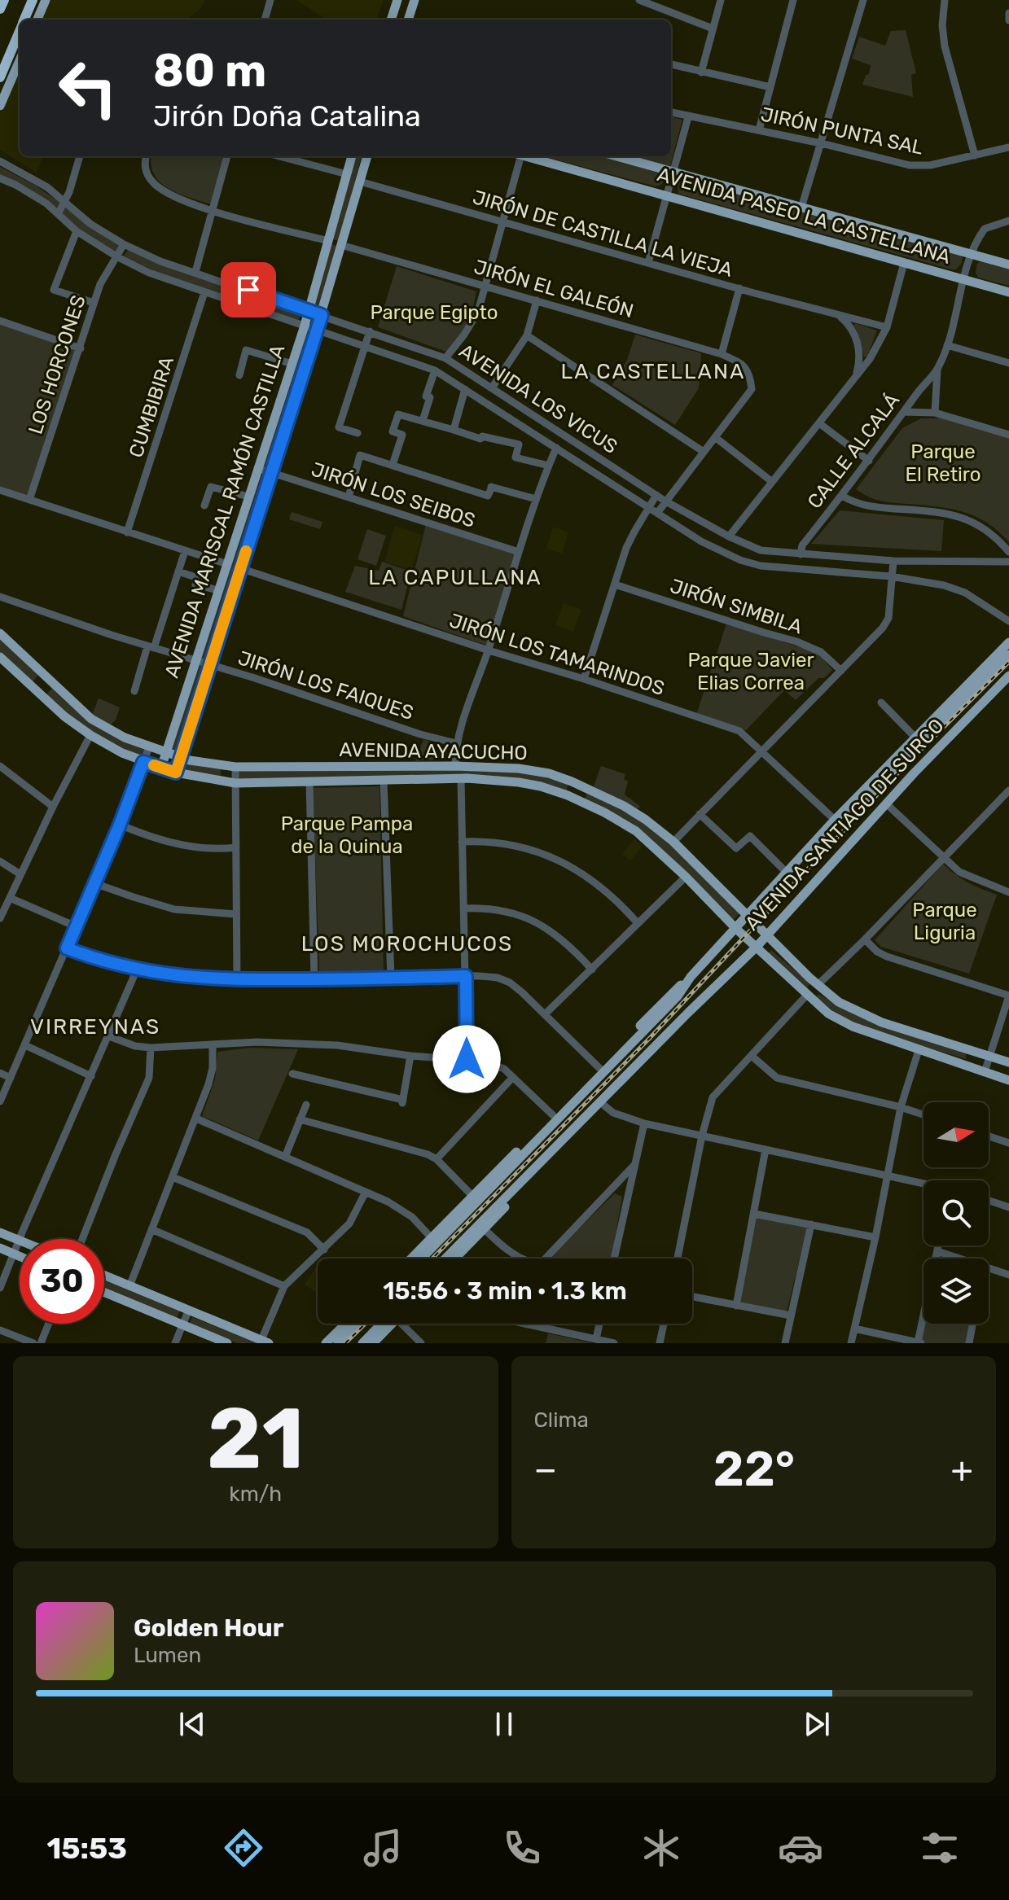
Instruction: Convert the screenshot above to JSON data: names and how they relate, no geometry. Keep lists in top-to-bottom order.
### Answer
{
  "streets": {
    "main road": [
      "AVENIDA PASEO LA CASTELLANA",
      "AVENIDA MARISCAL RAMÓN CASTILLA",
      "AVENIDA AYACUCHO",
      "AVENIDA SANTIAGO DE SURCO"
    ],
    "street": [
      "JIRÓN PUNTA SAL",
      "JIRÓN DE CASTILLA LA VIEJA",
      "JIRÓN EL GALEÓN",
      "LOS HORCONES",
      "AVENIDA LOS VICUS",
      "CUMBIBIRA",
      "CALLE ALCALÁ",
      "JIRÓN LOS SEIBOS",
      "JIRÓN SIMBILA",
      "JIRÓN LOS TAMARINDOS",
      "JIRÓN LOS FAIQUES"
    ]
  },
  "crossings": [
    ["AVENIDA PASEO LA CASTELLANA", "CALLE ALCALÁ"],
    ["JIRÓN DE CASTILLA LA VIEJA", "AVENIDA MARISCAL RAMÓN CASTILLA"],
    ["JIRÓN EL GALEÓN", "AVENIDA MARISCAL RAMÓN CASTILLA"],
    ["LOS HORCONES", "AVENIDA LOS VICUS"],
    ["AVENIDA LOS VICUS", "CUMBIBIRA"],
    ["AVENIDA LOS VICUS", "CALLE ALCALÁ"],
    ["AVENIDA LOS VICUS", "AVENIDA MARISCAL RAMÓN CASTILLA"],
    ["JIRÓN LOS SEIBOS", "AVENIDA MARISCAL RAMÓN CASTILLA"],
    ["AVENIDA MARISCAL RAMÓN CASTILLA", "JIRÓN LOS TAMARINDOS"],
    ["AVENIDA MARISCAL RAMÓN CASTILLA", "JIRÓN LOS FAIQUES"],
    ["AVENIDA MARISCAL RAMÓN CASTILLA", "AVENIDA AYACUCHO"],
    ["JIRÓN LOS TAMARINDOS", "AVENIDA SANTIAGO DE SURCO"],
    ["AVENIDA AYACUCHO", "AVENIDA SANTIAGO DE SURCO"]
  ],
  "districts": [
    "LA CASTELLANA",
    "LA CAPULLANA",
    "LOS MOROCHUCOS",
    "VIRREYNAS"
  ],
  "parks": [
    "Parque Egipto",
    "Parque El Retiro",
    "Parque Javier Elias Correa",
    "Parque Pampa de la Quinua",
    "Parque Liguria"
  ],
  "north": "right",
  "page": {
    "turn": ["80 m", "Jirón Doña Catalina"],
    "limit": "30",
    "trip": "15:56 · 3 min · 1.3 km",
    "tile": [
      ["21", "km/h"],
      "Clima"
    ],
    "heat": ["−", "22°", "+"],
    "song": ["Golden Hour", "Lumen"],
    "tabs": "15:53"
  }
}
